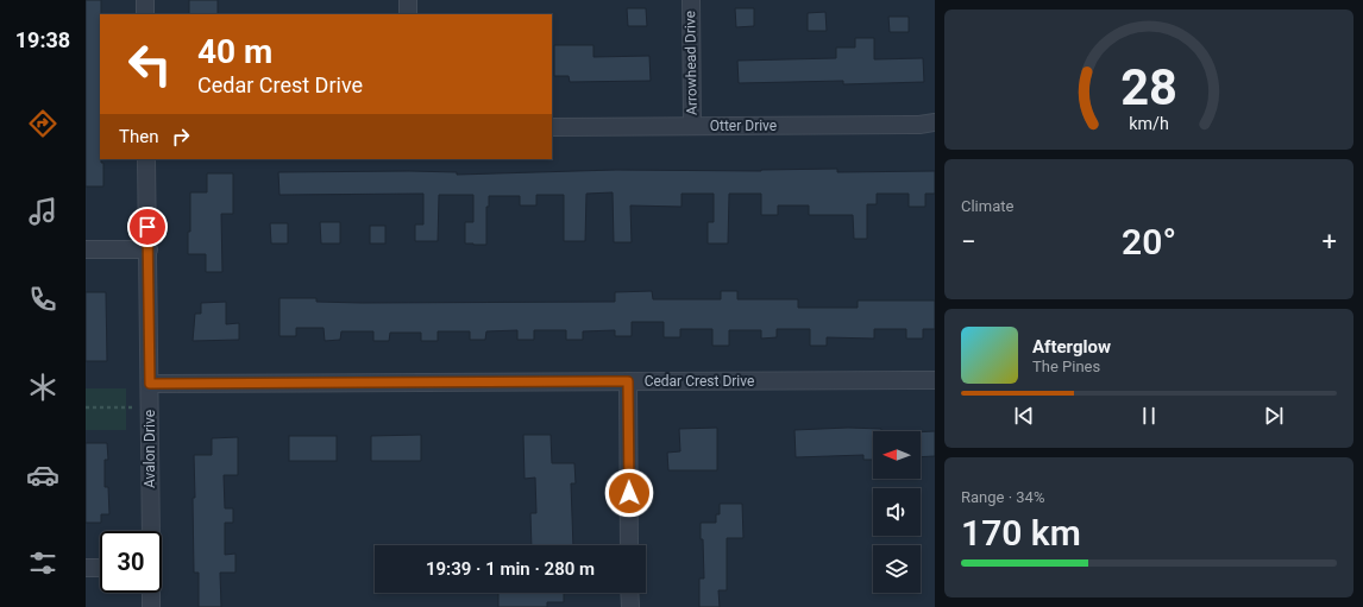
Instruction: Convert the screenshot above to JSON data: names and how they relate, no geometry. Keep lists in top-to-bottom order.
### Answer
{
  "streets": {
    "street": [
      "Arrowhead Drive",
      "Otter Drive",
      "Cedar Crest Drive",
      "Avalon Drive"
    ]
  },
  "crossings": [
    ["Arrowhead Drive", "Otter Drive"],
    ["Cedar Crest Drive", "Avalon Drive"]
  ],
  "north": "left",
  "page": {
    "tabs": "19:38",
    "turn": ["40 m", "Cedar Crest Drive"],
    "then": "Then",
    "tile": [
      "Climate",
      ["Range · 34%", "170 km"]
    ],
    "heat": ["−", "20°", "+"],
    "song": ["Afterglow", "The Pines"],
    "limit": "30",
    "trip": "19:39 · 1 min · 280 m",
    "gauge": ["28", "km/h"]
  }
}
